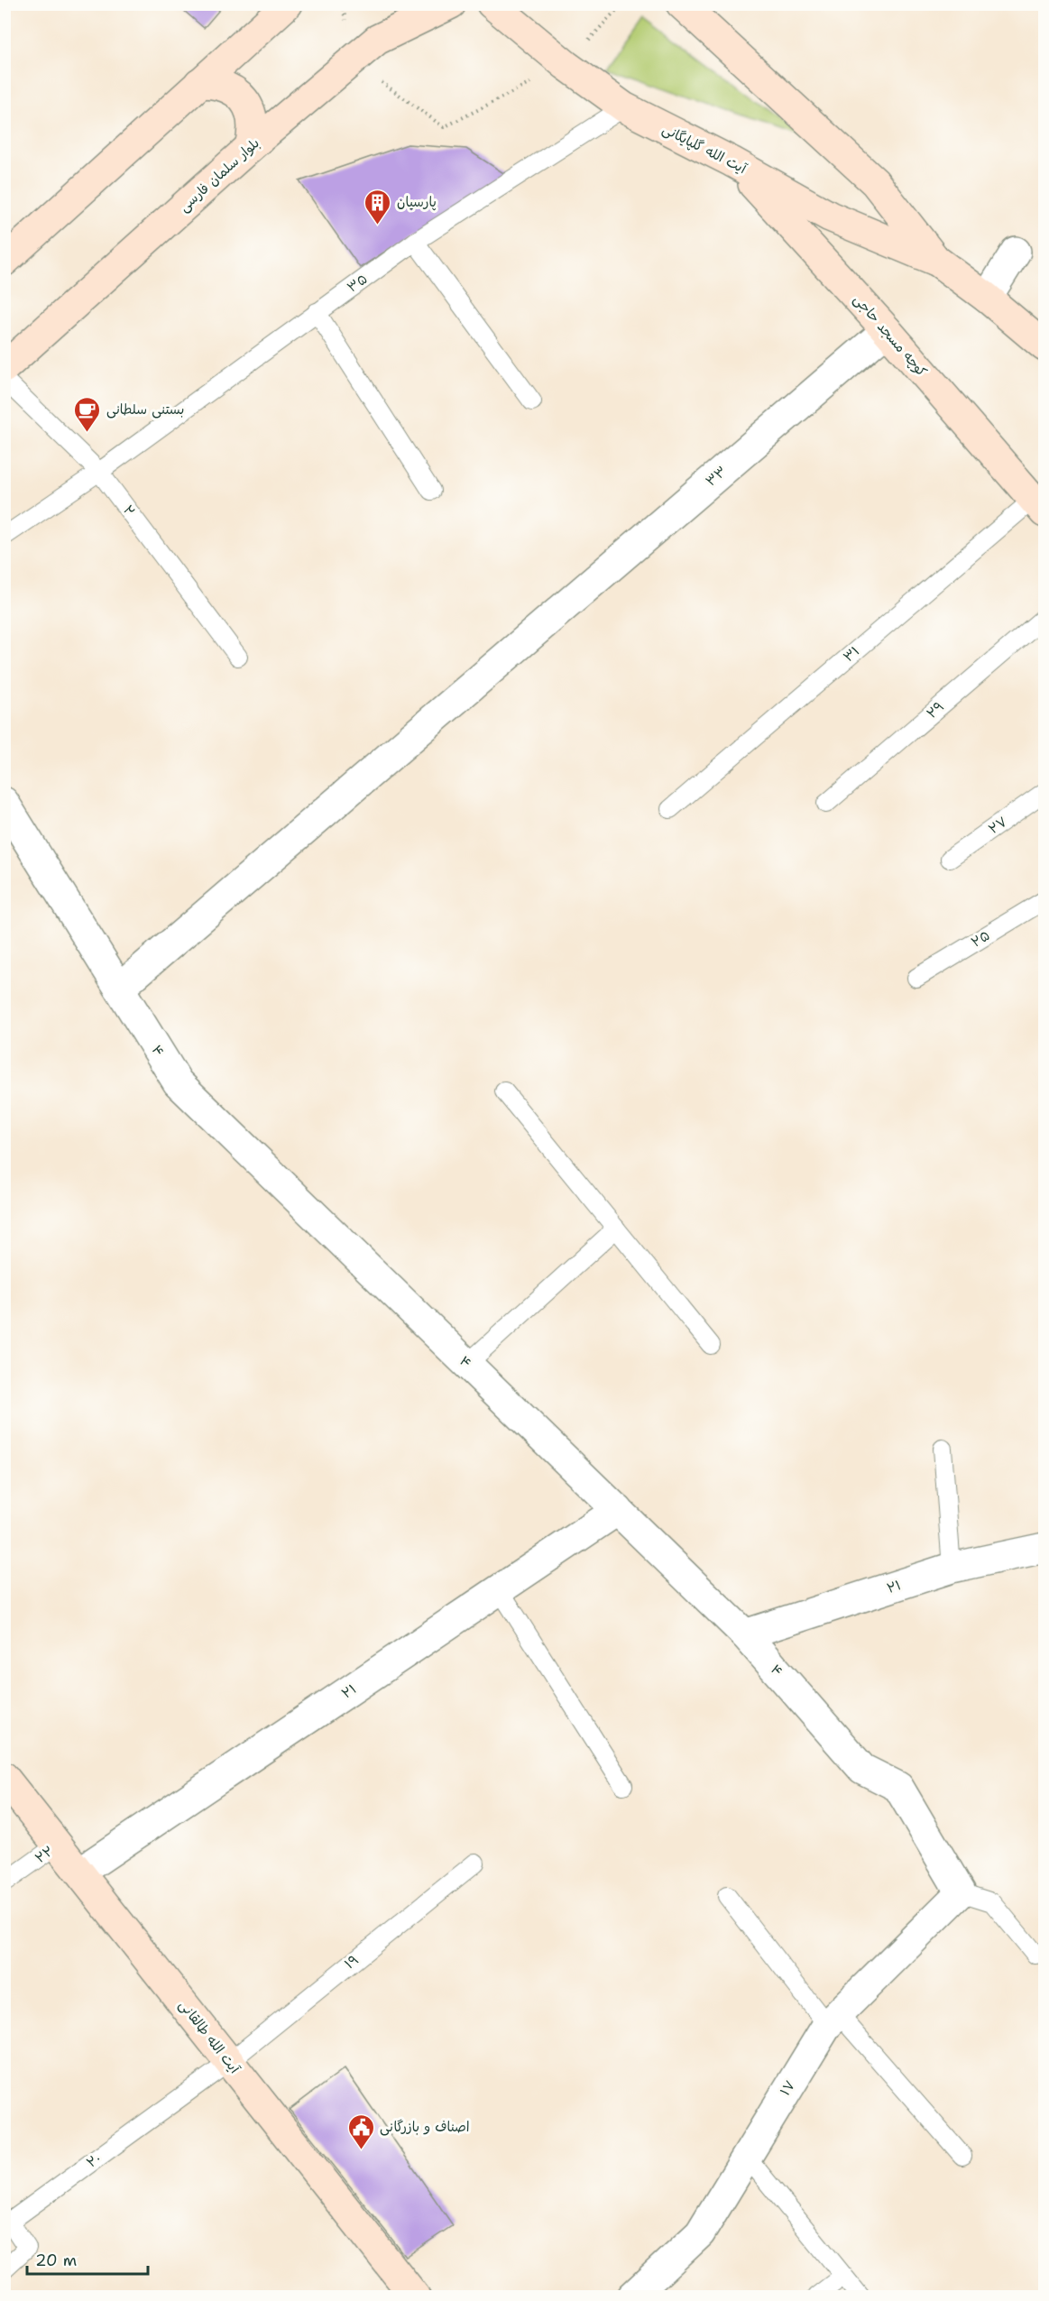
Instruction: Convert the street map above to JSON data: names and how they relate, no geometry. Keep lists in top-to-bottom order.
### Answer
{
  "streets": {
    "main road": [
      "آیت الله گلپایگانی",
      "بلوار سلمان فارسی",
      "کوچه مسجد حاجی",
      "آیت الله طالقانی"
    ],
    "street": [
      "۳۳",
      "۴",
      "۲۱",
      "۱۷"
    ],
    "lane": [
      "۳۵",
      "۲",
      "۳۱",
      "۲۹",
      "۲۷",
      "۲۵",
      "۲۲",
      "۱۹",
      "۲۰"
    ]
  },
  "crossings": [
    ["آیت الله گلپایگانی", "۳۵"],
    ["آیت الله گلپایگانی", "کوچه مسجد حاجی"],
    ["۳۵", "۲"],
    ["کوچه مسجد حاجی", "۳۳"],
    ["کوچه مسجد حاجی", "۳۱"],
    ["۳۳", "۴"],
    ["۴", "۲۱"],
    ["۴", "۱۷"],
    ["۲۱", "آیت الله طالقانی"],
    ["۲۲", "آیت الله طالقانی"],
    ["۱۹", "آیت الله طالقانی"],
    ["۱۹", "۲۰"],
    ["آیت الله طالقانی", "۲۰"]
  ],
  "places": {
    "building": ["پارسیان"],
    "cafe": ["بستنی سلطانی"],
    "public building": ["اصناف و بازرگانی"]
  },
  "scale_bar": "20 m"
}
